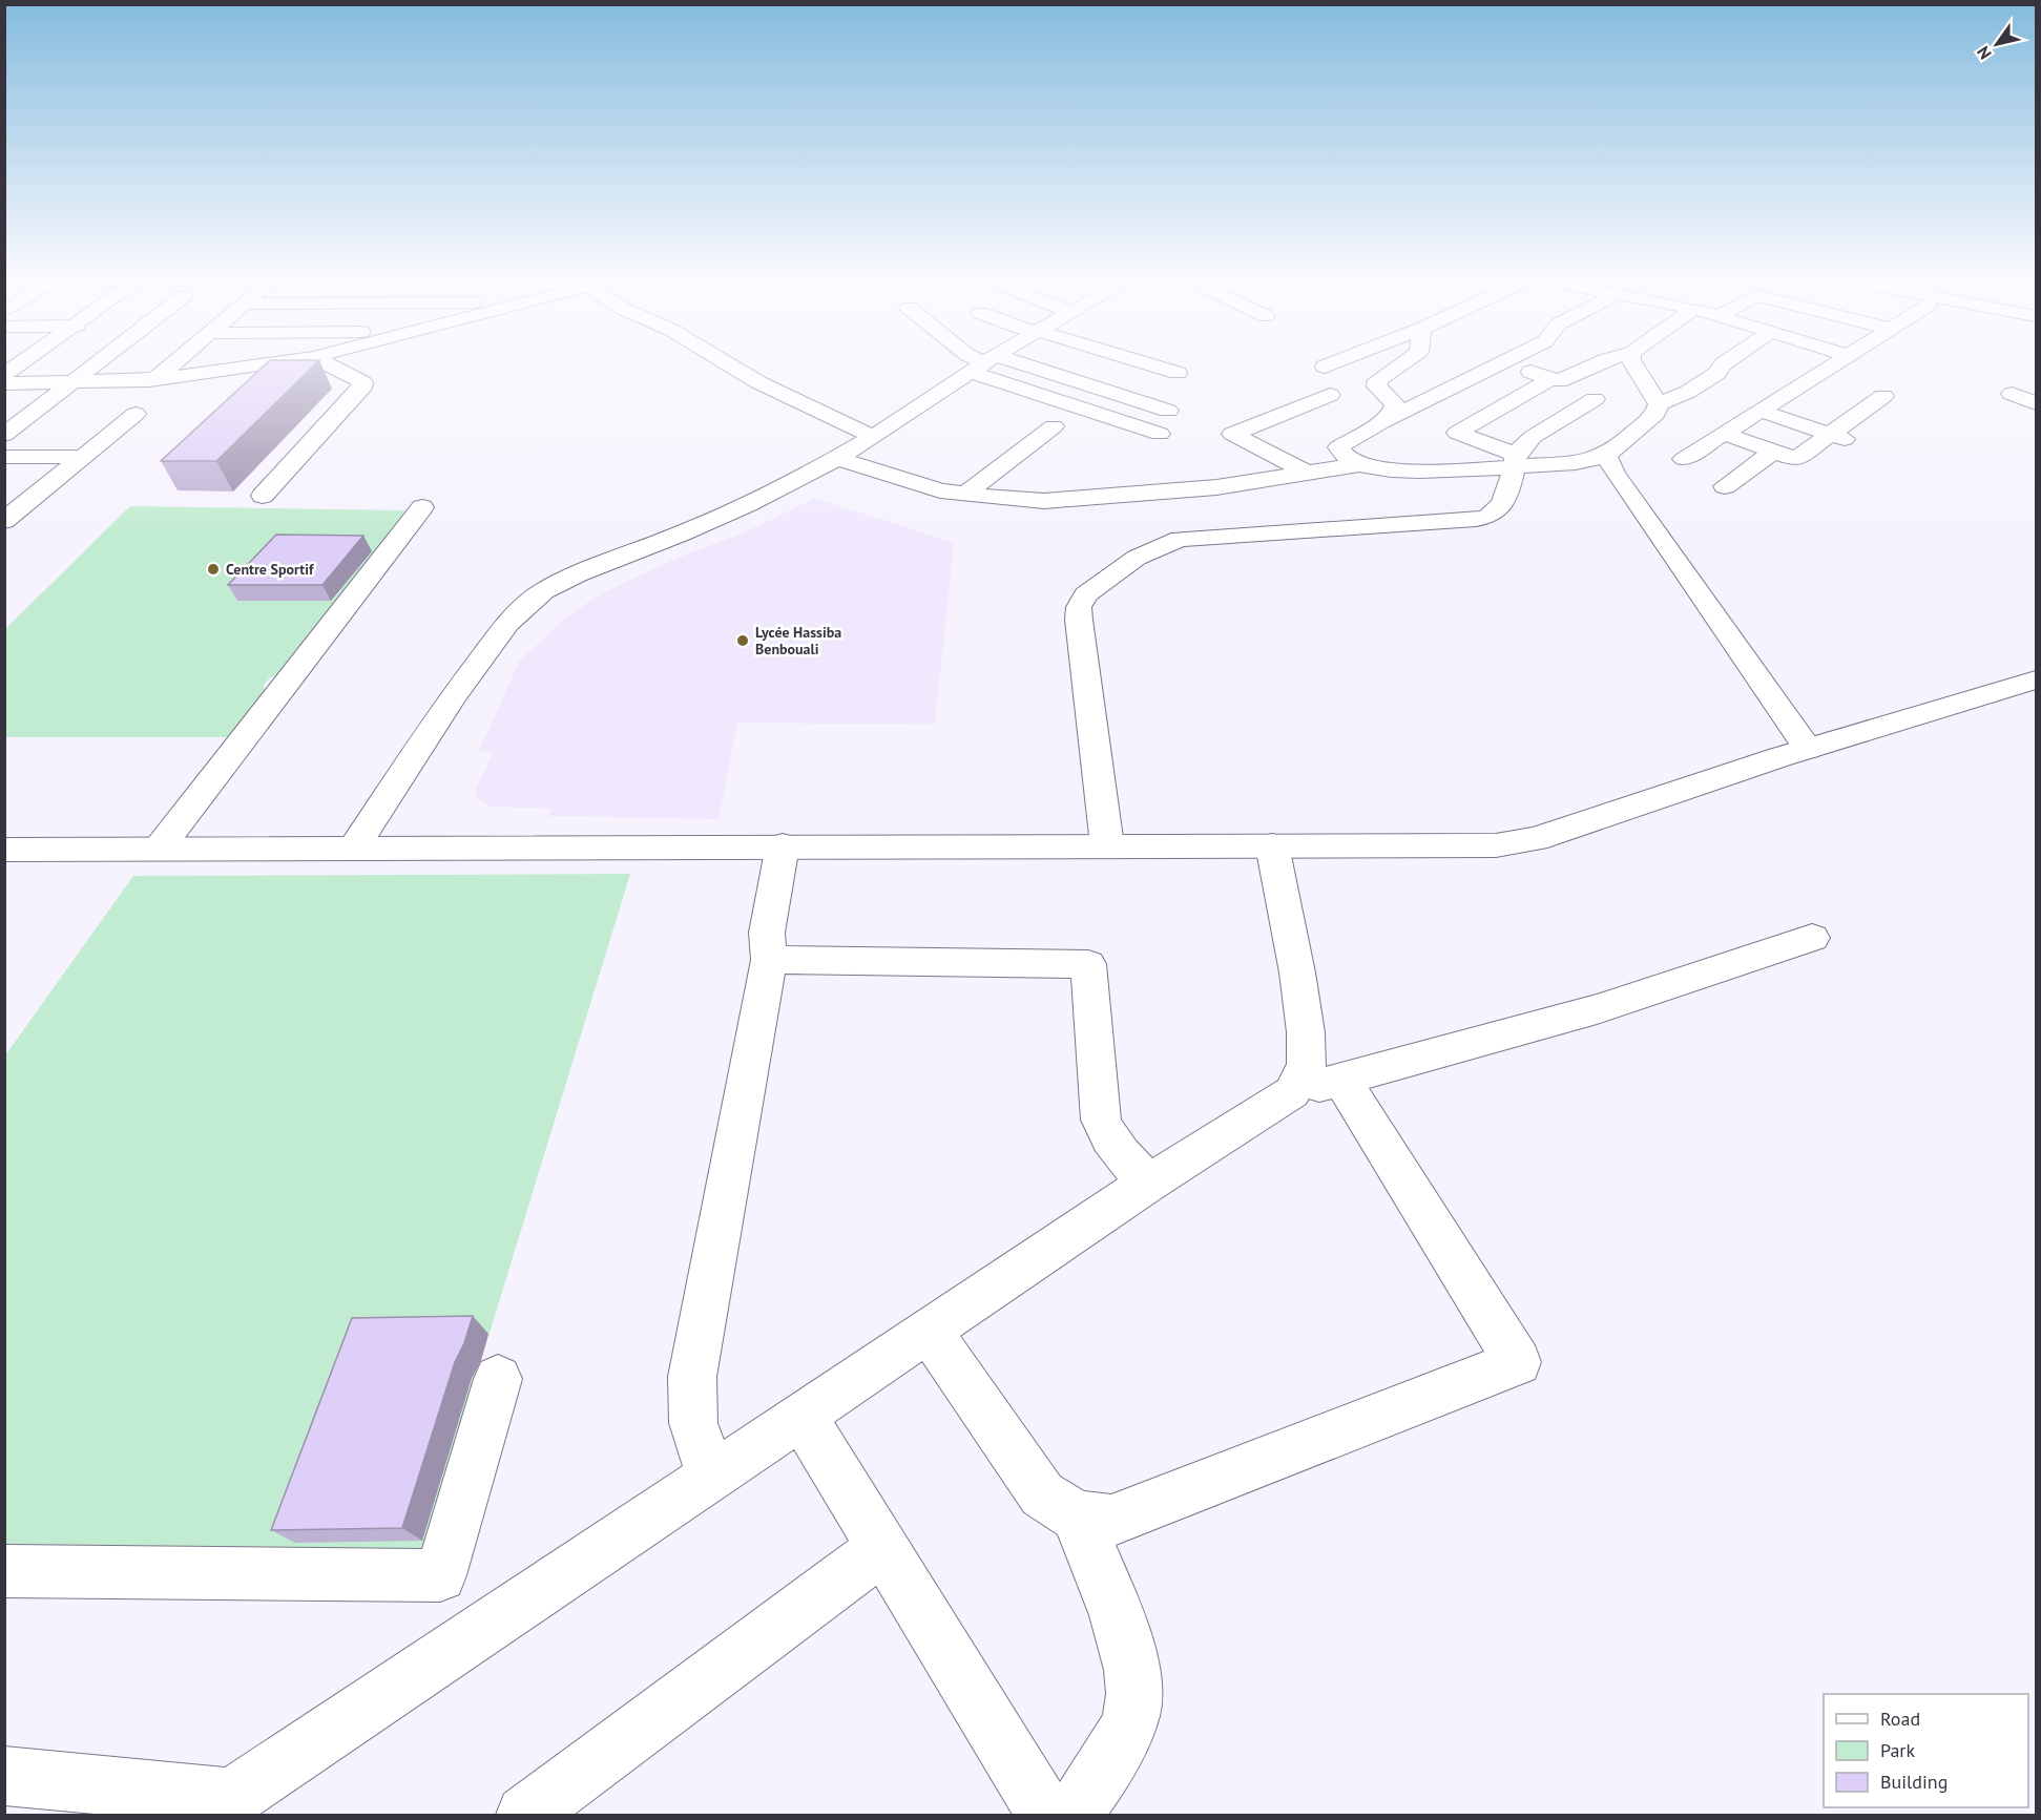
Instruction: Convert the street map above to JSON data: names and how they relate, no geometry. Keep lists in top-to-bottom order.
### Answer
{
  "places": ["Centre Sportif", "Lycée Hassiba Benbouali"],
  "legend": ["Road", "Park", "Building"],
  "north": "bottom left"
}
